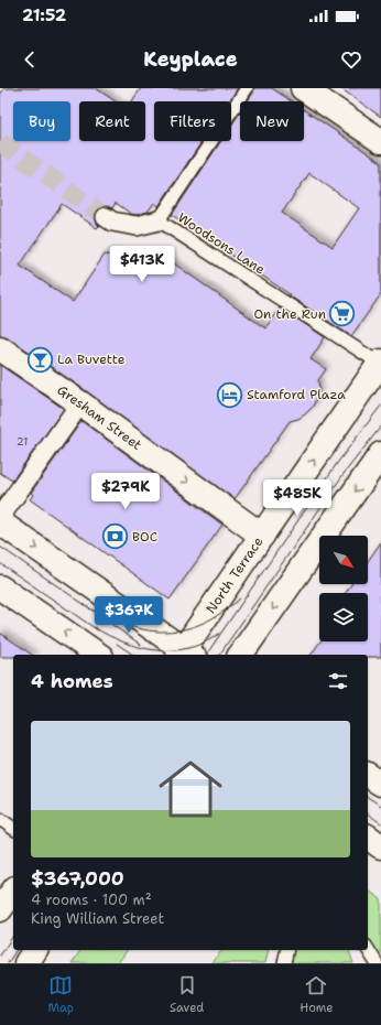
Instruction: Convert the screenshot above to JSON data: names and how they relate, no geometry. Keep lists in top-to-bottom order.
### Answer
{
  "streets": {
    "main road": ["Gresham Street", "North Terrace"],
    "lane": ["Woodsons Lane"]
  },
  "crossings": [
    ["Woodsons Lane", "North Terrace"],
    ["Gresham Street", "North Terrace"]
  ],
  "places": {
    "supermarket": ["On the Run"],
    "bar": ["La Buvette"],
    "hotel": ["Stamford Plaza"],
    "bank": ["BOC"]
  },
  "house_numbers": ["21"],
  "north": "bottom right",
  "page": {
    "status": "21:52",
    "header": "Keyplace",
    "chip": [
      "Buy",
      "Rent",
      "Filters",
      "New"
    ],
    "price": [
      "$413K",
      "$279K",
      "$485K",
      "$367K"
    ],
    "heading": "4 homes",
    "list": [
      {
        "name": "$367,000",
        "note": "4 rooms · 100 m² · King William Street"
      }
    ],
    "tabs": ["Map", "Saved", "Home"]
  }
}
